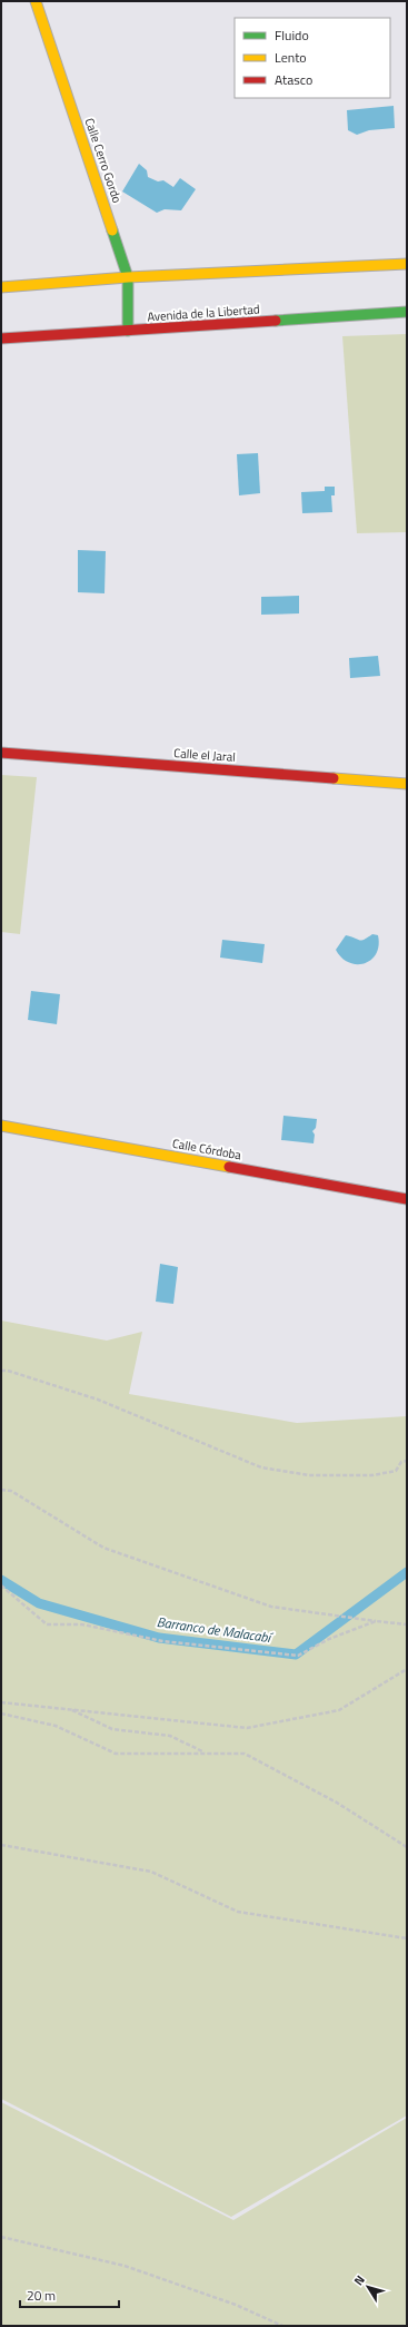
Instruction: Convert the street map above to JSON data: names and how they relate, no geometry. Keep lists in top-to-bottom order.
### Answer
{
  "streets": {
    "street": [
      "Calle Cerro Gordo",
      "Avenida de la Libertad",
      "Calle el Jaral",
      "Calle Córdoba"
    ]
  },
  "crossings": [
    ["Calle Cerro Gordo", "Avenida de la Libertad"]
  ],
  "water": ["Barranco de Malacabí"],
  "legend": ["Fluido", "Lento", "Atasco"],
  "scale_bar": "20 m",
  "north": "top left"
}
